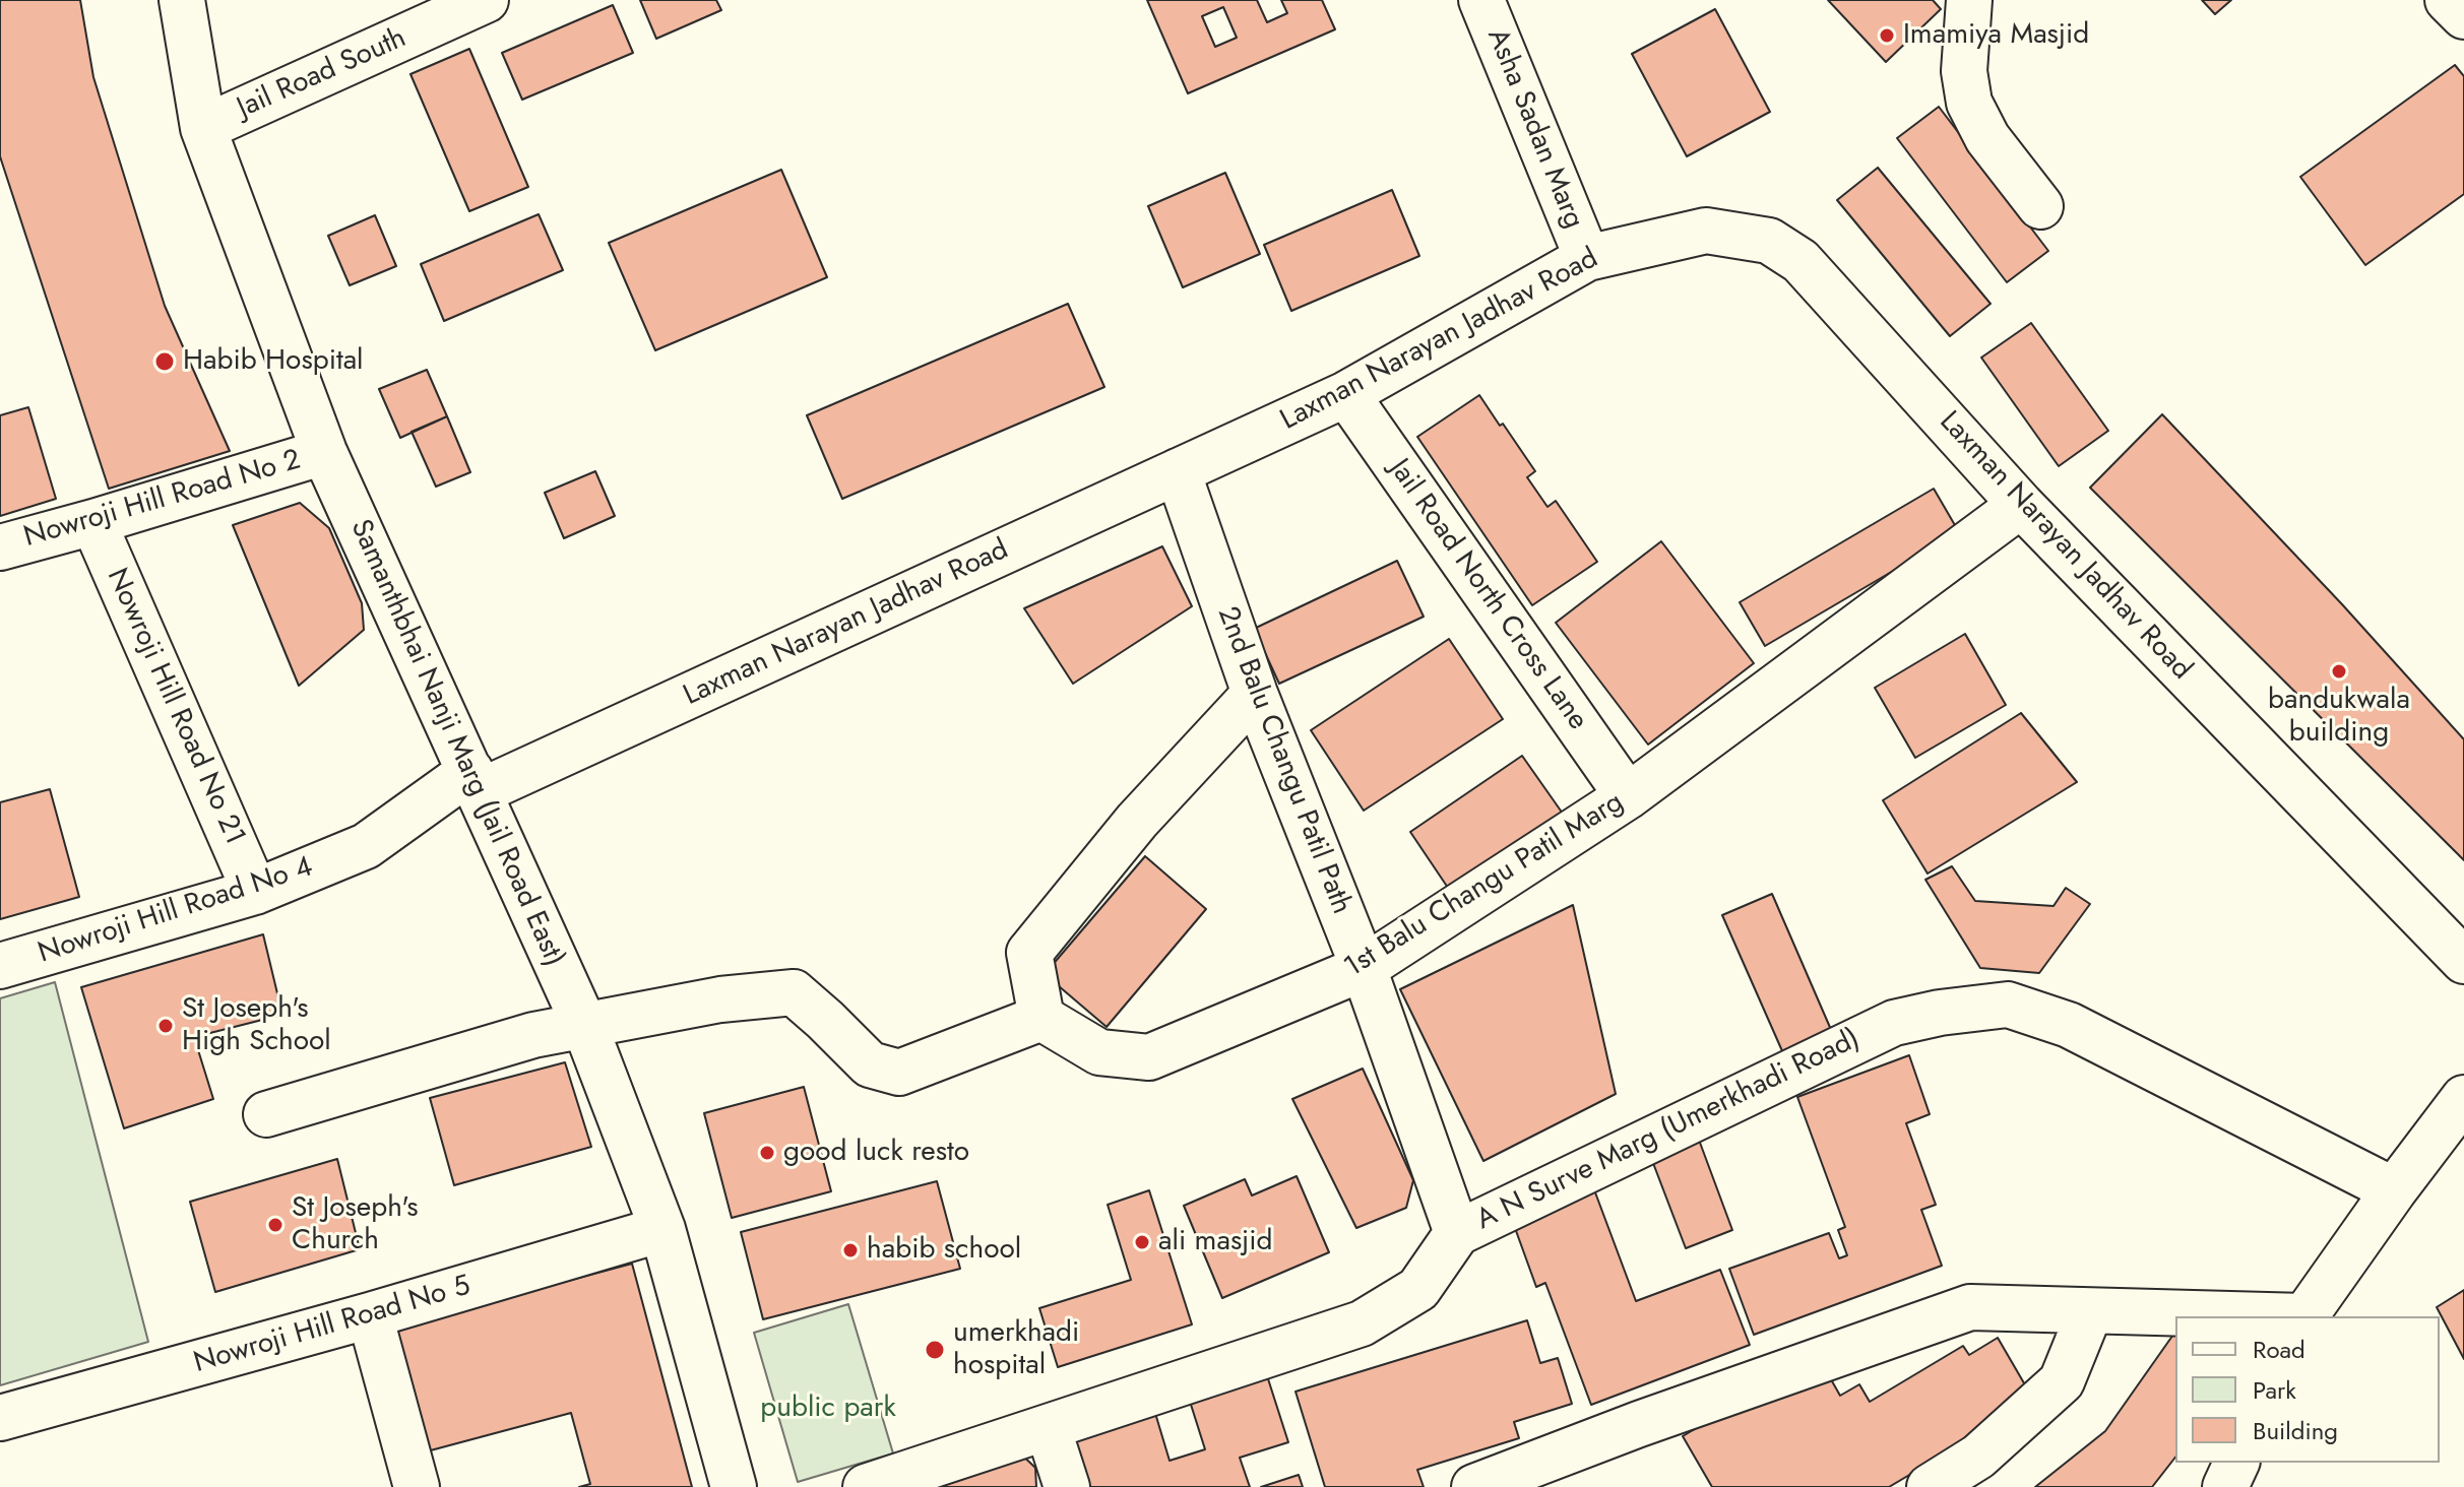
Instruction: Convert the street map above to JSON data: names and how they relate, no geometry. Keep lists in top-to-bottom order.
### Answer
{
  "streets": {
    "street": [
      "Jail Road South",
      "Asha Sadan Marg",
      "Laxman Narayan Jadhav Road",
      "Nowroji Hill Road No 2",
      "Jail Road North Cross Lane",
      "Nowroji Hill Road No 21",
      "Samanthbhai Nanji Marg (Jail Road East)",
      "2nd Balu Changu Patil Path",
      "1st Balu Changu Patil Marg",
      "Nowroji Hill Road No 4",
      "A N Surve Marg (Umerkhadi Road)",
      "Nowroji Hill Road No 5"
    ]
  },
  "crossings": [
    ["Jail Road South", "Samanthbhai Nanji Marg (Jail Road East)"],
    ["Asha Sadan Marg", "Laxman Narayan Jadhav Road"],
    ["Laxman Narayan Jadhav Road", "Jail Road North Cross Lane"],
    ["Laxman Narayan Jadhav Road", "Samanthbhai Nanji Marg (Jail Road East)"],
    ["Laxman Narayan Jadhav Road", "2nd Balu Changu Patil Path"],
    ["Laxman Narayan Jadhav Road", "1st Balu Changu Patil Marg"],
    ["Laxman Narayan Jadhav Road", "Nowroji Hill Road No 4"],
    ["Nowroji Hill Road No 2", "Nowroji Hill Road No 21"],
    ["Nowroji Hill Road No 2", "Samanthbhai Nanji Marg (Jail Road East)"],
    ["Jail Road North Cross Lane", "1st Balu Changu Patil Marg"],
    ["Nowroji Hill Road No 21", "Nowroji Hill Road No 4"],
    ["Samanthbhai Nanji Marg (Jail Road East)", "Nowroji Hill Road No 4"],
    ["Samanthbhai Nanji Marg (Jail Road East)", "Nowroji Hill Road No 5"],
    ["2nd Balu Changu Patil Path", "1st Balu Changu Patil Marg"],
    ["2nd Balu Changu Patil Path", "A N Surve Marg (Umerkhadi Road)"]
  ],
  "parks": ["public park"],
  "places": [
    "Imamiya Masjid",
    "Habib Hospital",
    "bandukwala building",
    "St Joseph's High School",
    "good luck resto",
    "St Joseph's Church",
    "ali masjid",
    "habib school",
    "umerkhadi hospital"
  ],
  "legend": ["Road", "Park", "Building"]
}
